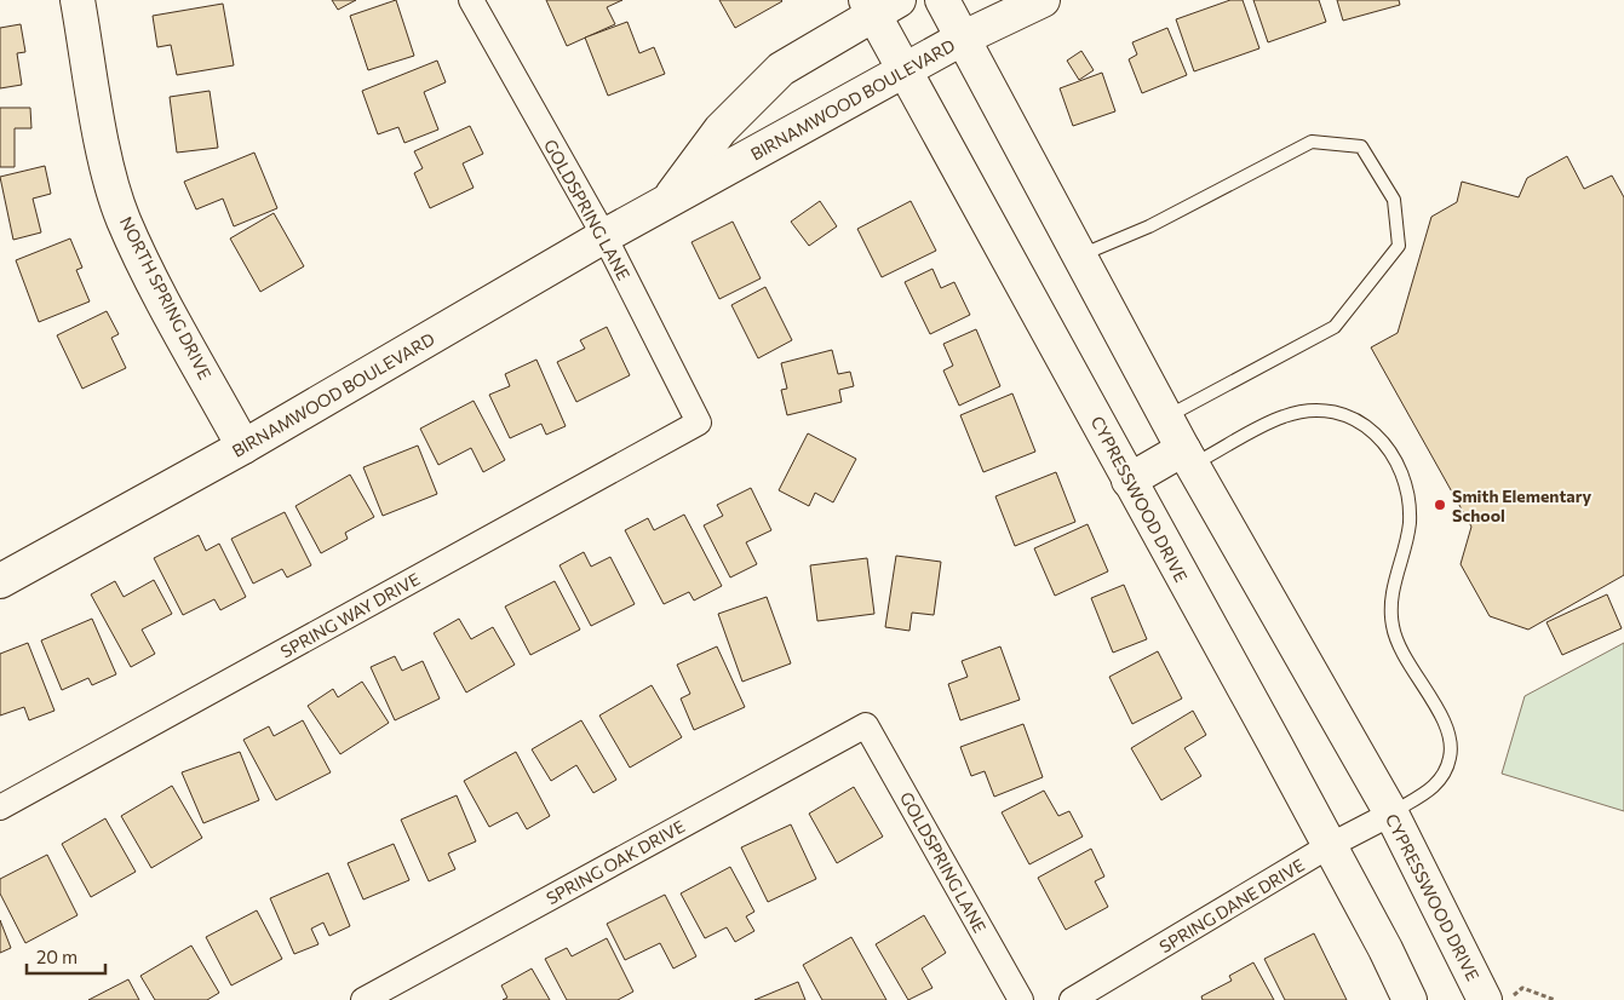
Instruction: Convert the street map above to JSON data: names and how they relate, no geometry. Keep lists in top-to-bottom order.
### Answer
{
  "streets": {
    "main road": ["BIRNAMWOOD BOULEVARD", "NORTH SPRING DRIVE", "CYPRESSWOOD DRIVE"],
    "street": [
      "GOLDSPRING LANE",
      "SPRING WAY DRIVE",
      "SPRING OAK DRIVE",
      "SPRING DANE DRIVE"
    ]
  },
  "crossings": [
    ["BIRNAMWOOD BOULEVARD", "GOLDSPRING LANE"],
    ["BIRNAMWOOD BOULEVARD", "NORTH SPRING DRIVE"],
    ["BIRNAMWOOD BOULEVARD", "CYPRESSWOOD DRIVE"],
    ["GOLDSPRING LANE", "SPRING WAY DRIVE"],
    ["GOLDSPRING LANE", "SPRING OAK DRIVE"],
    ["CYPRESSWOOD DRIVE", "SPRING DANE DRIVE"]
  ],
  "places": ["Smith Elementary School"],
  "scale_bar": "20 m"
}
